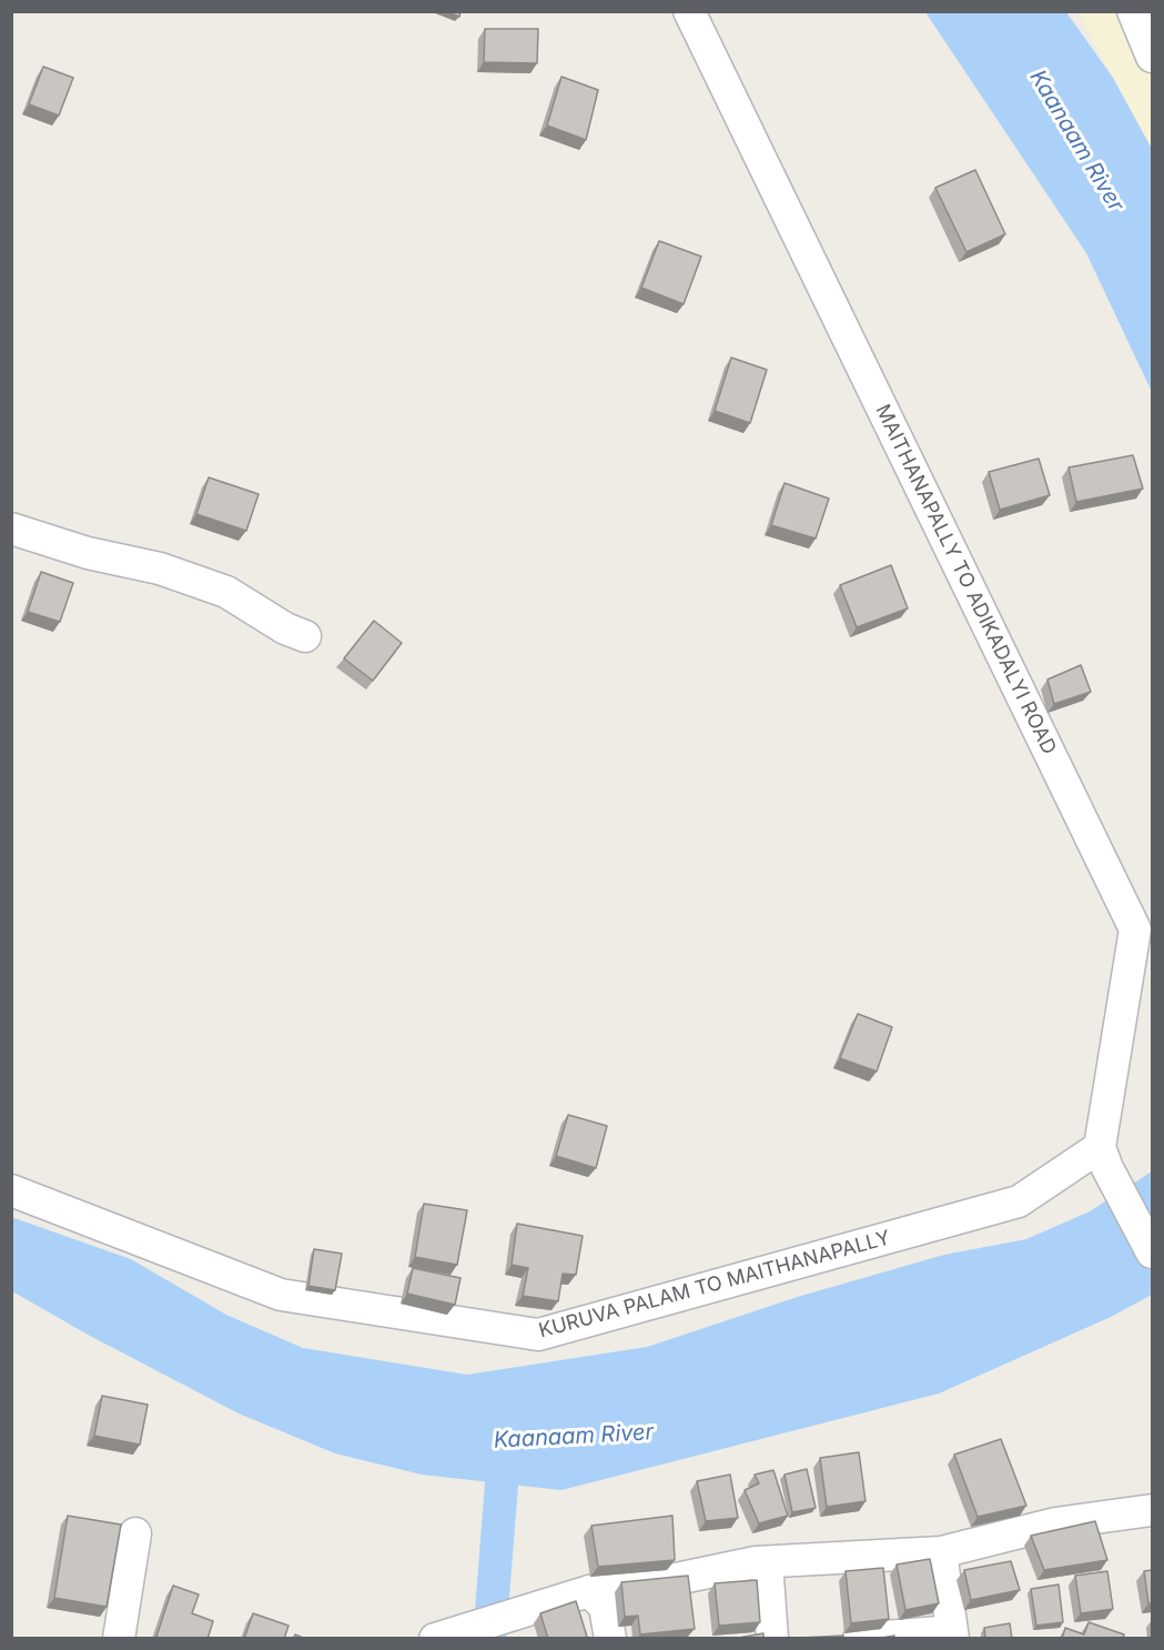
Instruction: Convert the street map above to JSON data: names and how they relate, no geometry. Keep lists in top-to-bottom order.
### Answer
{
  "streets": {
    "street": ["MAITHANAPALLY TO ADIKADALYI ROAD", "KURUVA PALAM TO MAITHANAPALLY"]
  },
  "crossings": [
    ["MAITHANAPALLY TO ADIKADALYI ROAD", "KURUVA PALAM TO MAITHANAPALLY"]
  ],
  "water": ["Kaanaam River"]
}
